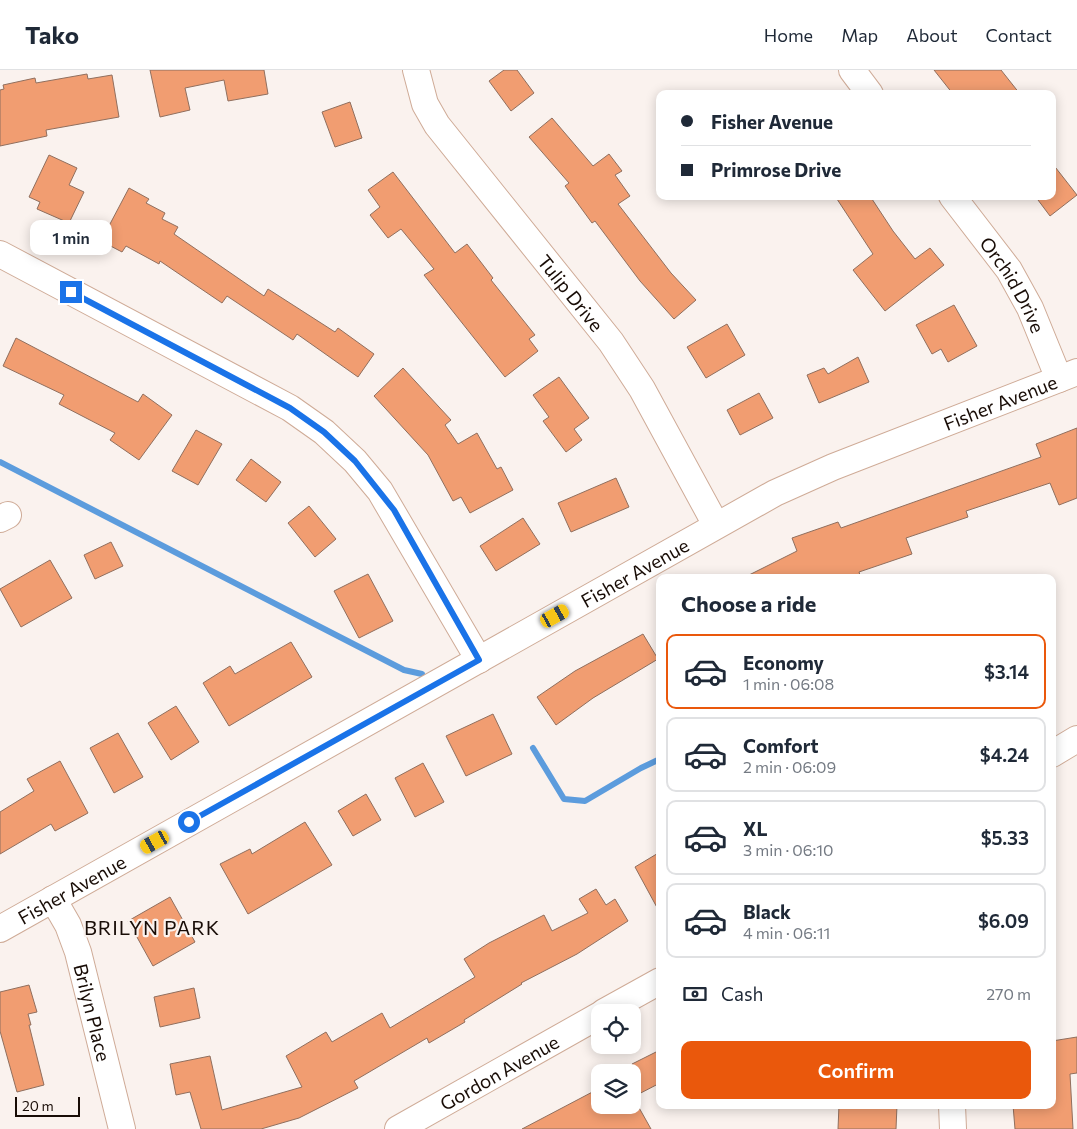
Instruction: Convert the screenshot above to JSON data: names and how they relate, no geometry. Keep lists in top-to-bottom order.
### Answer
{
  "streets": {
    "street": [
      "Orchid Drive",
      "Tulip Drive",
      "Fisher Avenue",
      "Brilyn Place",
      "Gordon Avenue"
    ]
  },
  "crossings": [
    ["Orchid Drive", "Fisher Avenue"],
    ["Tulip Drive", "Fisher Avenue"],
    ["Fisher Avenue", "Brilyn Place"]
  ],
  "districts": ["BRILYN PARK"],
  "scale_bar": "20 m",
  "page": {
    "header": "Tako",
    "nav": [
      "Home",
      "Map",
      "About",
      "Contact"
    ],
    "banner": ["Fisher Avenue", "Primrose Drive"],
    "bubble": "1 min",
    "heading": "Choose a ride",
    "list": [
      {
        "name": "Economy",
        "note": "1 min · 06:08",
        "value": "$3.14"
      },
      {
        "name": "Comfort",
        "note": "2 min · 06:09",
        "value": "$4.24"
      },
      {
        "name": "XL",
        "note": "3 min · 06:10",
        "value": "$5.33"
      },
      {
        "name": "Black",
        "note": "4 min · 06:11",
        "value": "$6.09"
      }
    ],
    "pay": ["Cash", "270 m"],
    "buttons": "Confirm",
    "scale": "20 m"
  }
}
